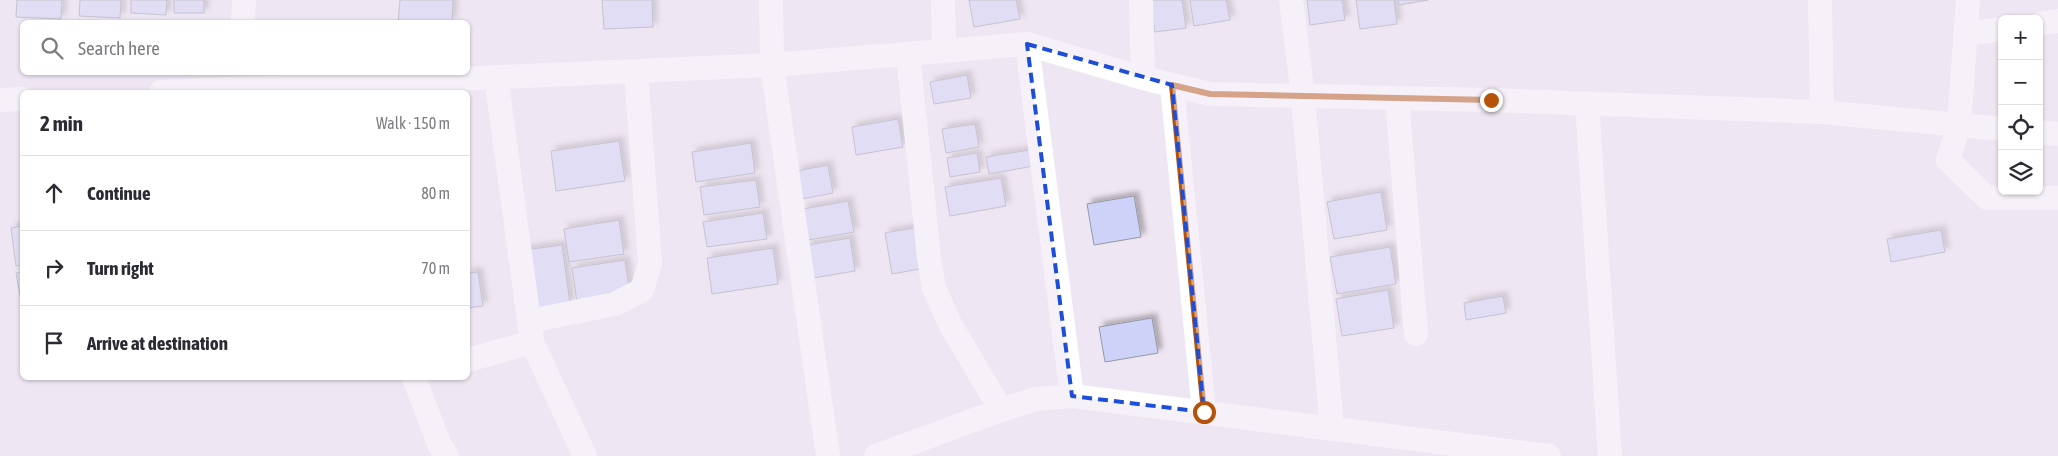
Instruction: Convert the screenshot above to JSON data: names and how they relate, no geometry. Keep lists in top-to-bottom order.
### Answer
{
  "page": {
    "map_buttons": ["+", "−"],
    "search": "Search here",
    "heading": ["2 min", "Walk · 150 m"],
    "list": [
      ["Continue", "80 m"],
      ["Turn right", "70 m"],
      "Arrive at destination"
    ]
  }
}
